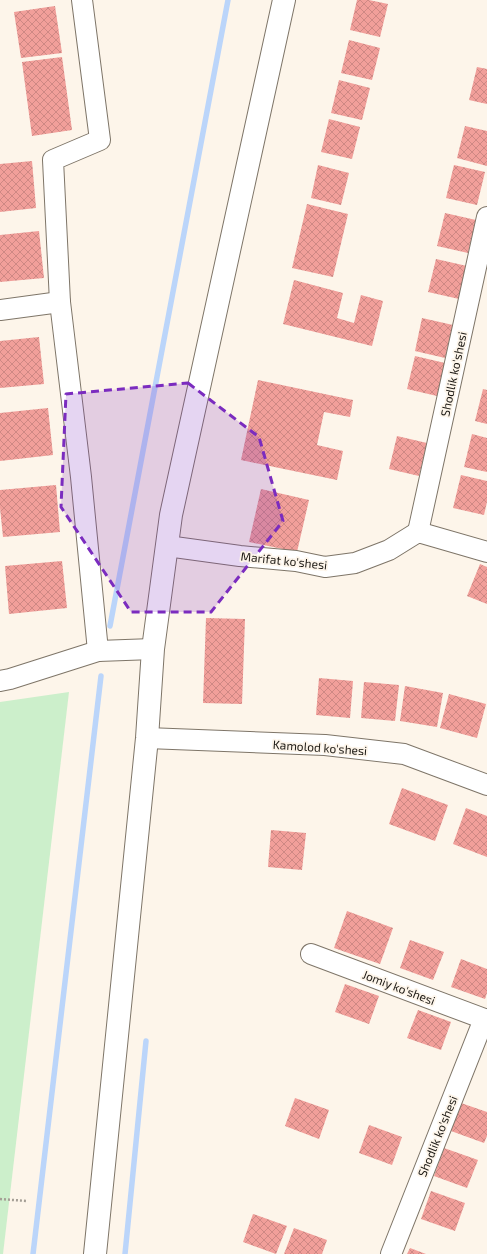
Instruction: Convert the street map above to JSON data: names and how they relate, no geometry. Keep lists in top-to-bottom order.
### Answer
{
  "streets": {
    "street": [
      "Shodlik ko'shesi",
      "Marifat ko'shesi",
      "Kamolod ko'shesi",
      "Jomiy ko'shesi"
    ]
  },
  "crossings": [
    ["Shodlik ko'shesi", "Marifat ko'shesi"],
    ["Shodlik ko'shesi", "Jomiy ko'shesi"]
  ]
}
